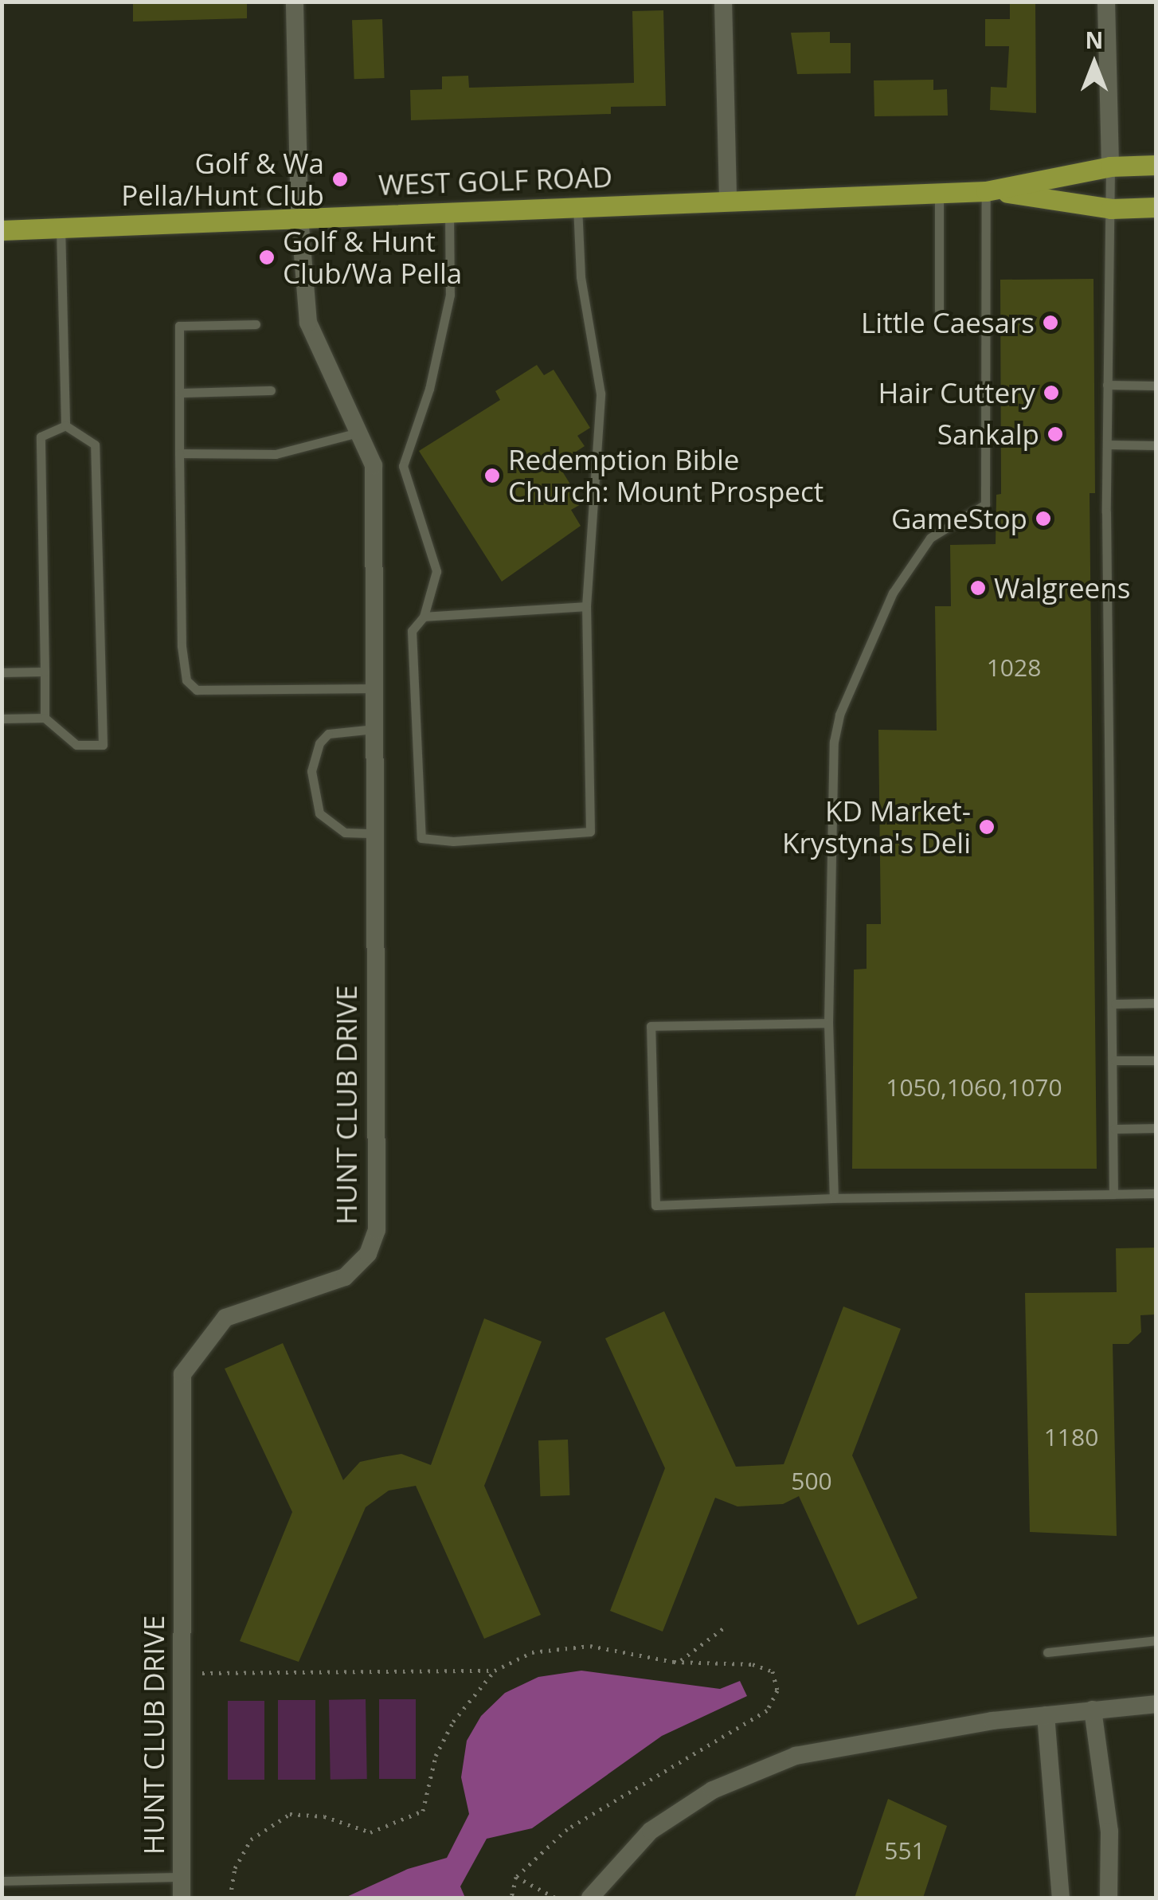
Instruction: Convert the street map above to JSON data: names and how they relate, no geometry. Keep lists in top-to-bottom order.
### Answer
{
  "streets": {
    "main road": ["WEST GOLF ROAD"],
    "street": ["HUNT CLUB DRIVE"]
  },
  "crossings": [
    ["WEST GOLF ROAD", "HUNT CLUB DRIVE"]
  ],
  "places": [
    "Golf & Wa Pella/Hunt Club",
    "Golf & Hunt Club/Wa Pella",
    "Little Caesars",
    "Hair Cuttery",
    "Sankalp",
    "Redemption Bible Church: Mount Prospect",
    "GameStop",
    "Walgreens",
    "KD Market- Krystyna's Deli"
  ],
  "house_numbers": [
    "1028",
    "1050,1060,1070",
    "1180",
    "500",
    "551"
  ],
  "north": "top"
}
